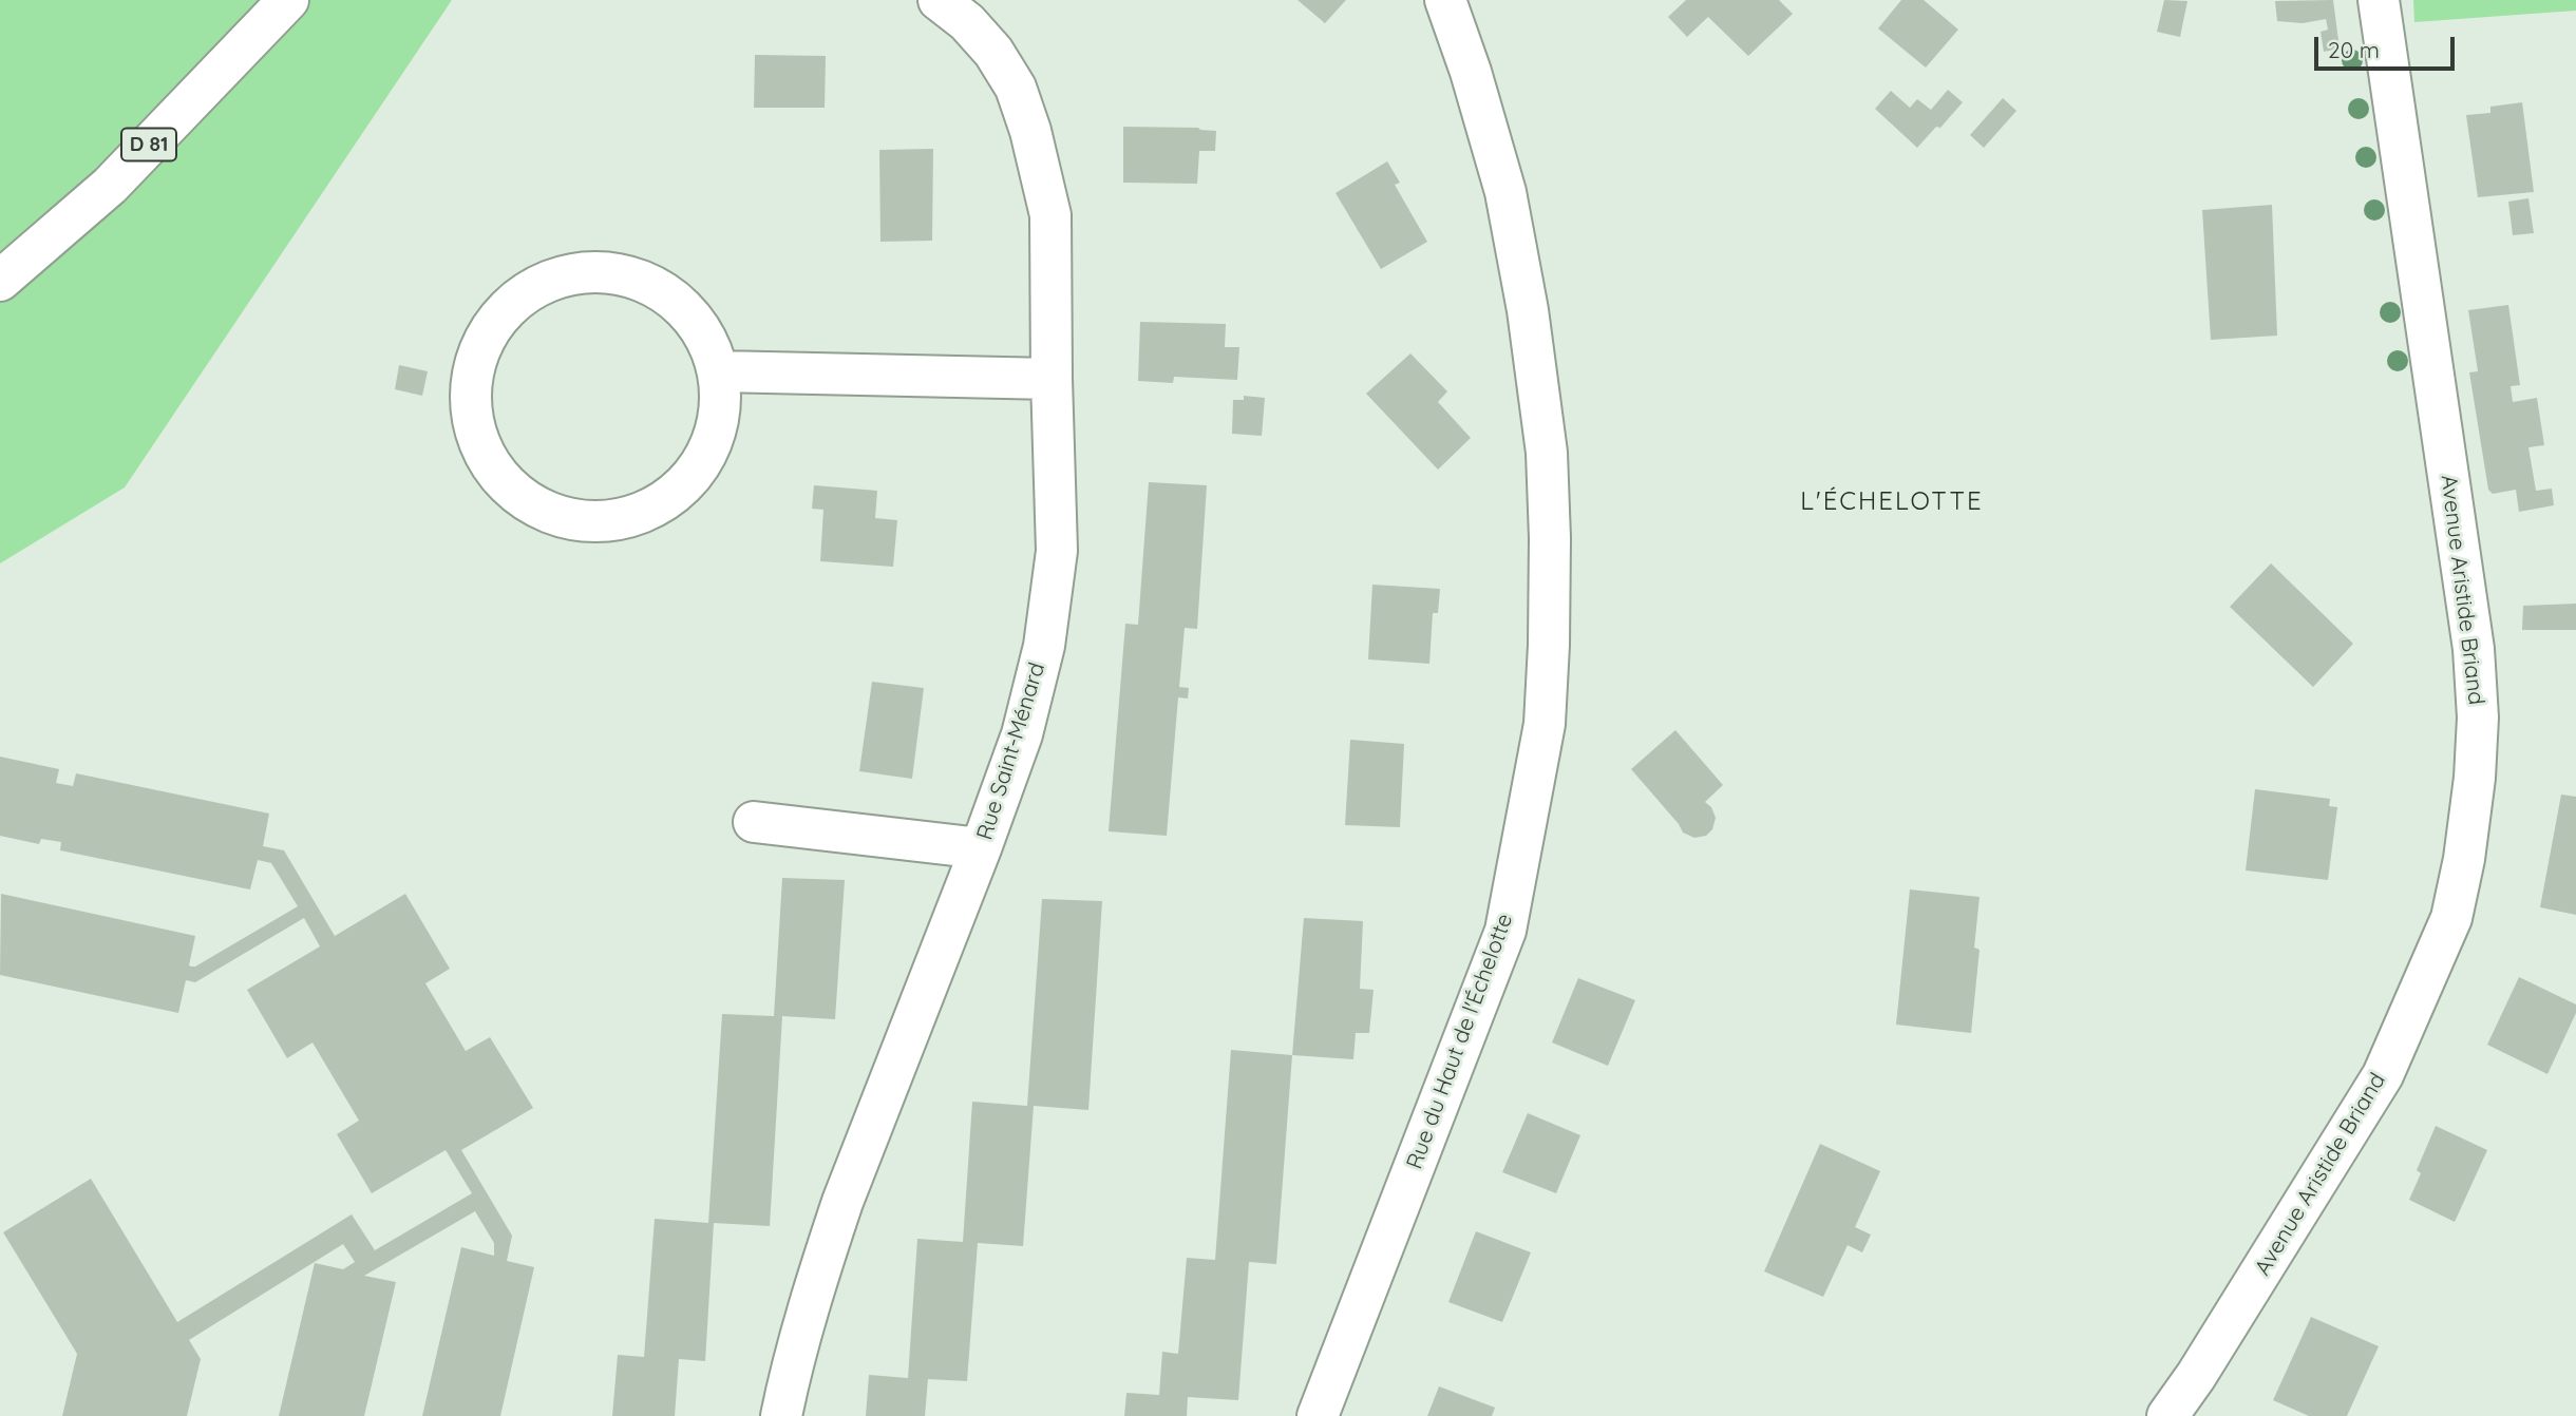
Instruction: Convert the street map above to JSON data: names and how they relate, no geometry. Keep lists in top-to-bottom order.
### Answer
{
  "streets": {
    "street": [
      "D 81",
      "Avenue Aristide Briand",
      "Rue Saint-Ménard",
      "Rue du Haut de l'Échelotte"
    ]
  },
  "districts": ["L'ÉCHELOTTE"],
  "scale_bar": "20 m"
}
